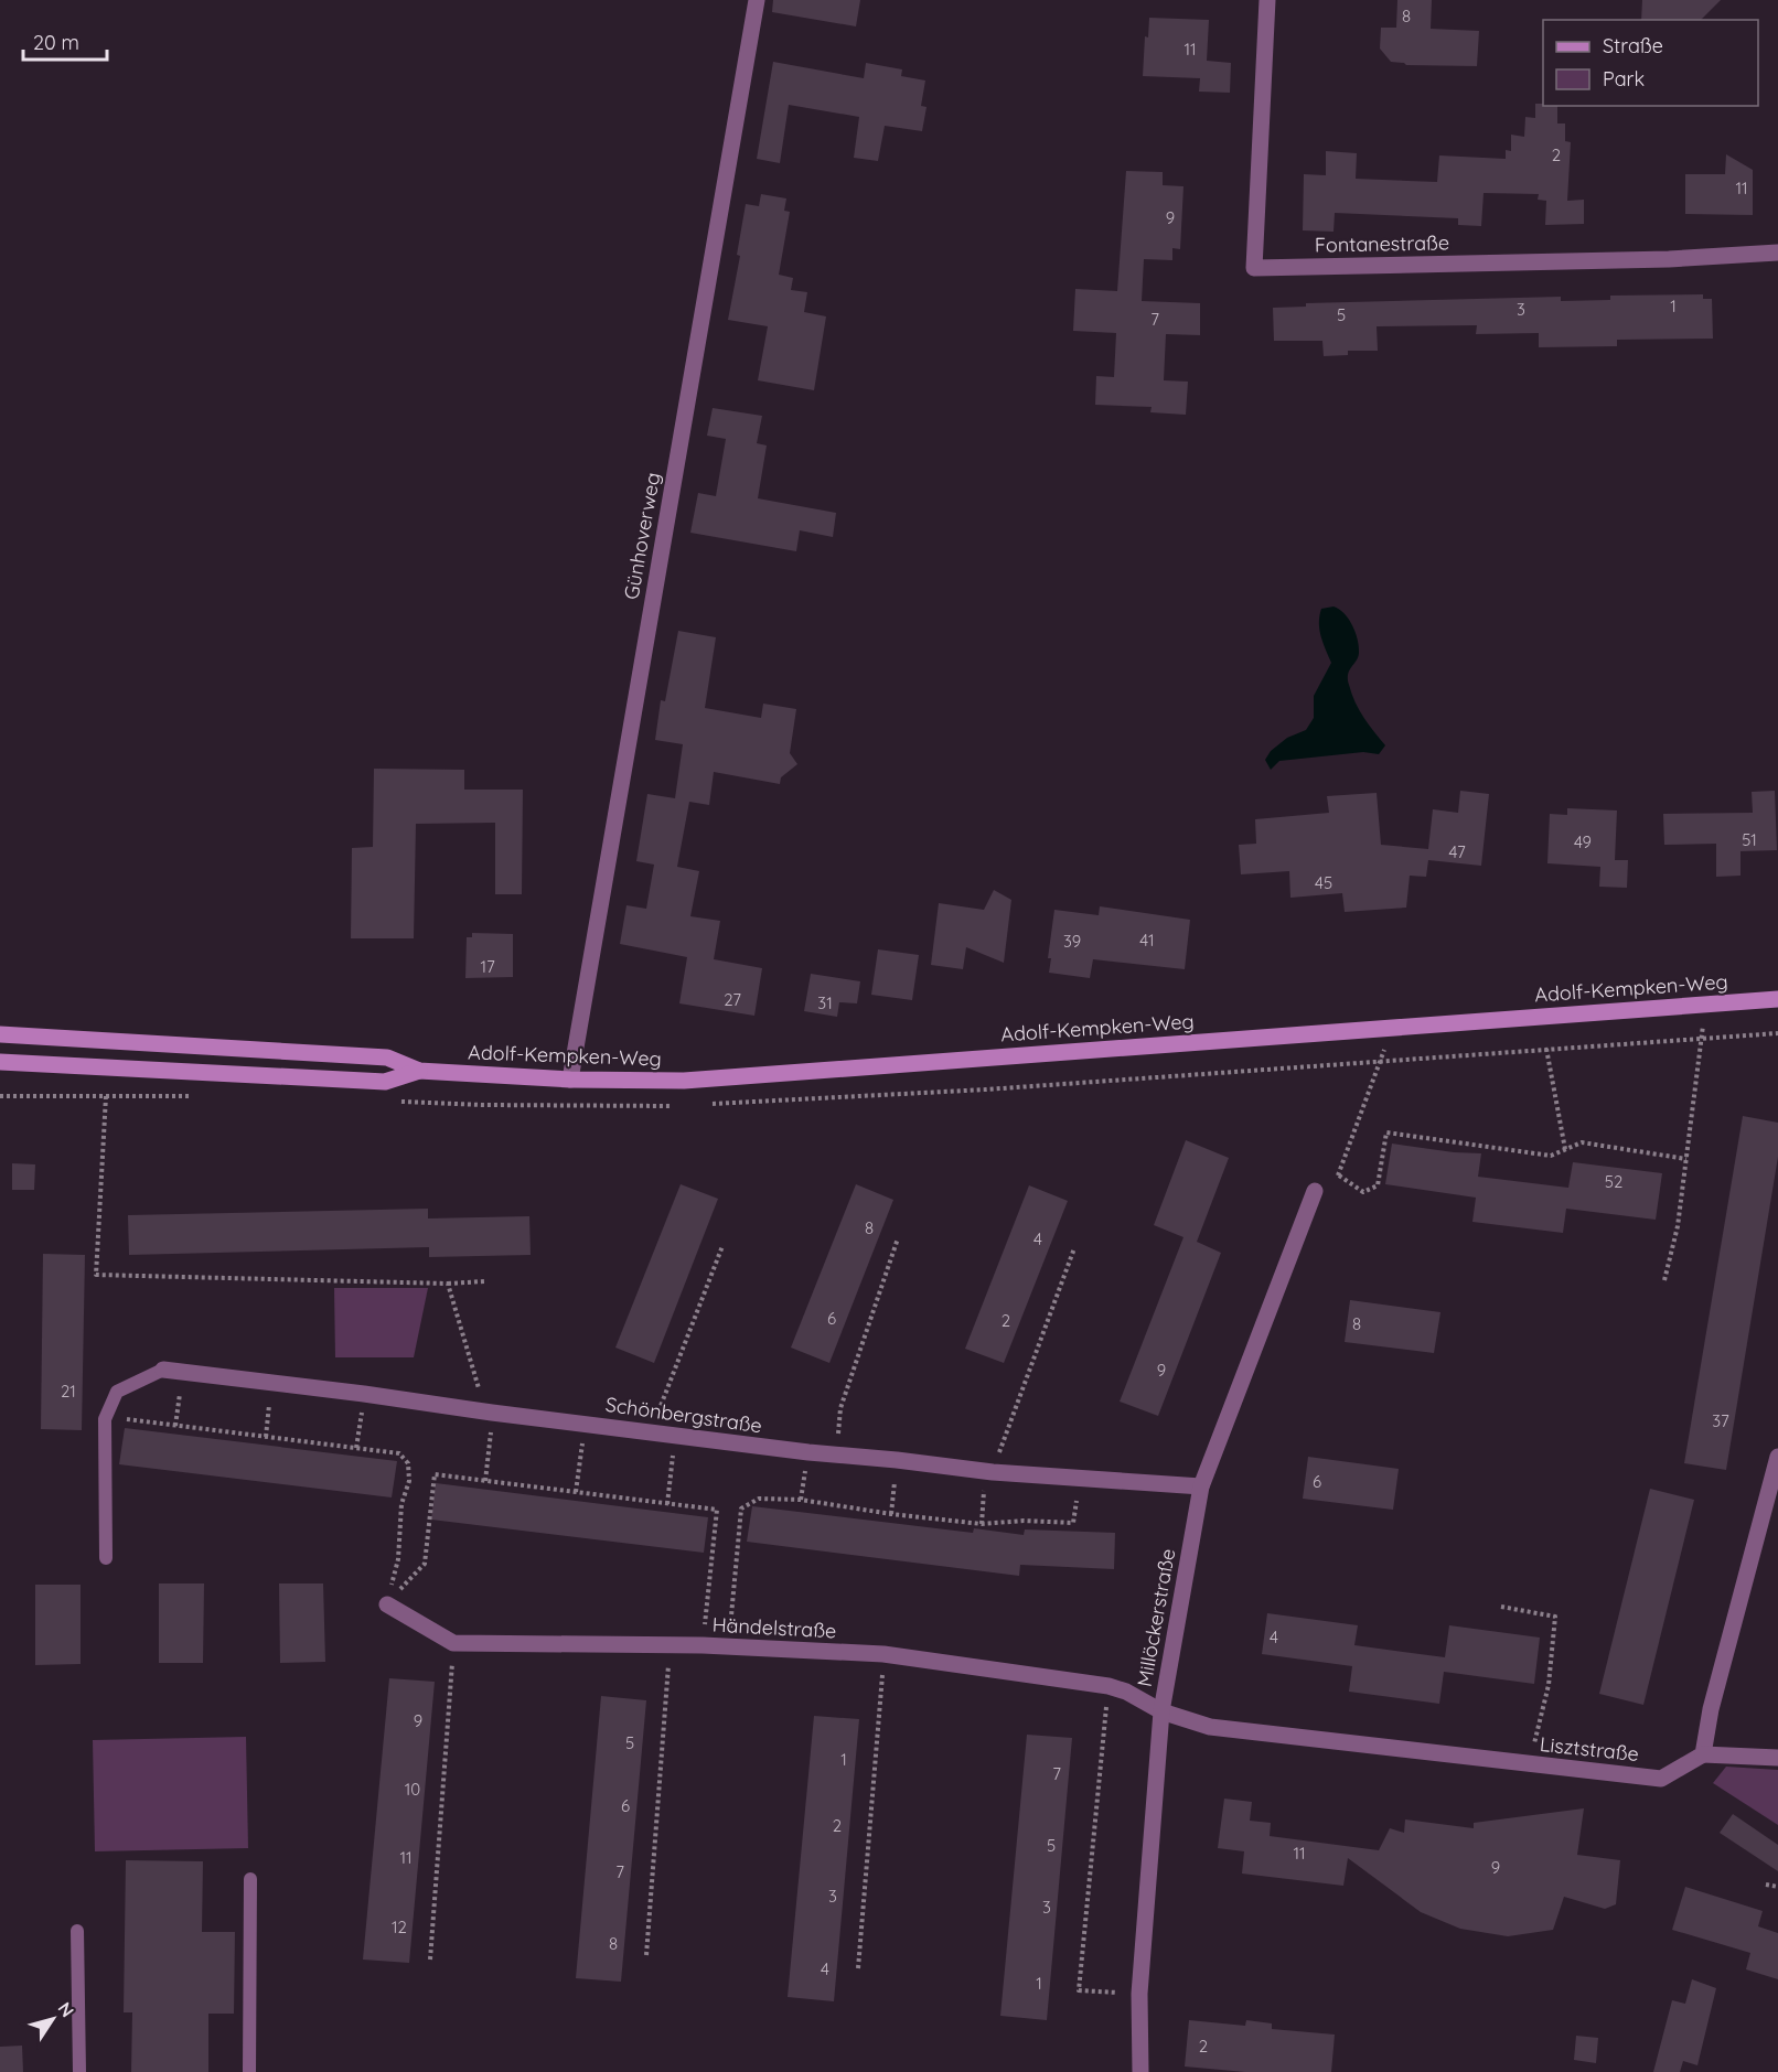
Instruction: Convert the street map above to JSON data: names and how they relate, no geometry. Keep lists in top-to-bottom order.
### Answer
{
  "streets": {
    "main road": ["Adolf-Kempken-Weg"],
    "street": [
      "Fontanestraße",
      "Günhoverweg",
      "Schönbergstraße",
      "Millöckerstraße",
      "Händelstraße",
      "Lisztstraße"
    ]
  },
  "crossings": [
    ["Günhoverweg", "Adolf-Kempken-Weg"],
    ["Schönbergstraße", "Millöckerstraße"],
    ["Millöckerstraße", "Händelstraße"],
    ["Millöckerstraße", "Lisztstraße"],
    ["Händelstraße", "Lisztstraße"]
  ],
  "house_numbers": [
    "8",
    "11",
    "2",
    "11",
    "9",
    "1",
    "3",
    "5",
    "7",
    "51",
    "49",
    "47",
    "45",
    "41",
    "39",
    "17",
    "27",
    "31",
    "52",
    "8",
    "4",
    "6",
    "2",
    "8",
    "9",
    "21",
    "37",
    "6",
    "4",
    "9",
    "5",
    "1",
    "7",
    "10",
    "6",
    "2",
    "5",
    "11",
    "11",
    "9",
    "7",
    "3",
    "3",
    "12",
    "8",
    "4",
    "1",
    "2"
  ],
  "legend": ["Straße", "Park"],
  "scale_bar": "20 m",
  "north": "top right"
}
